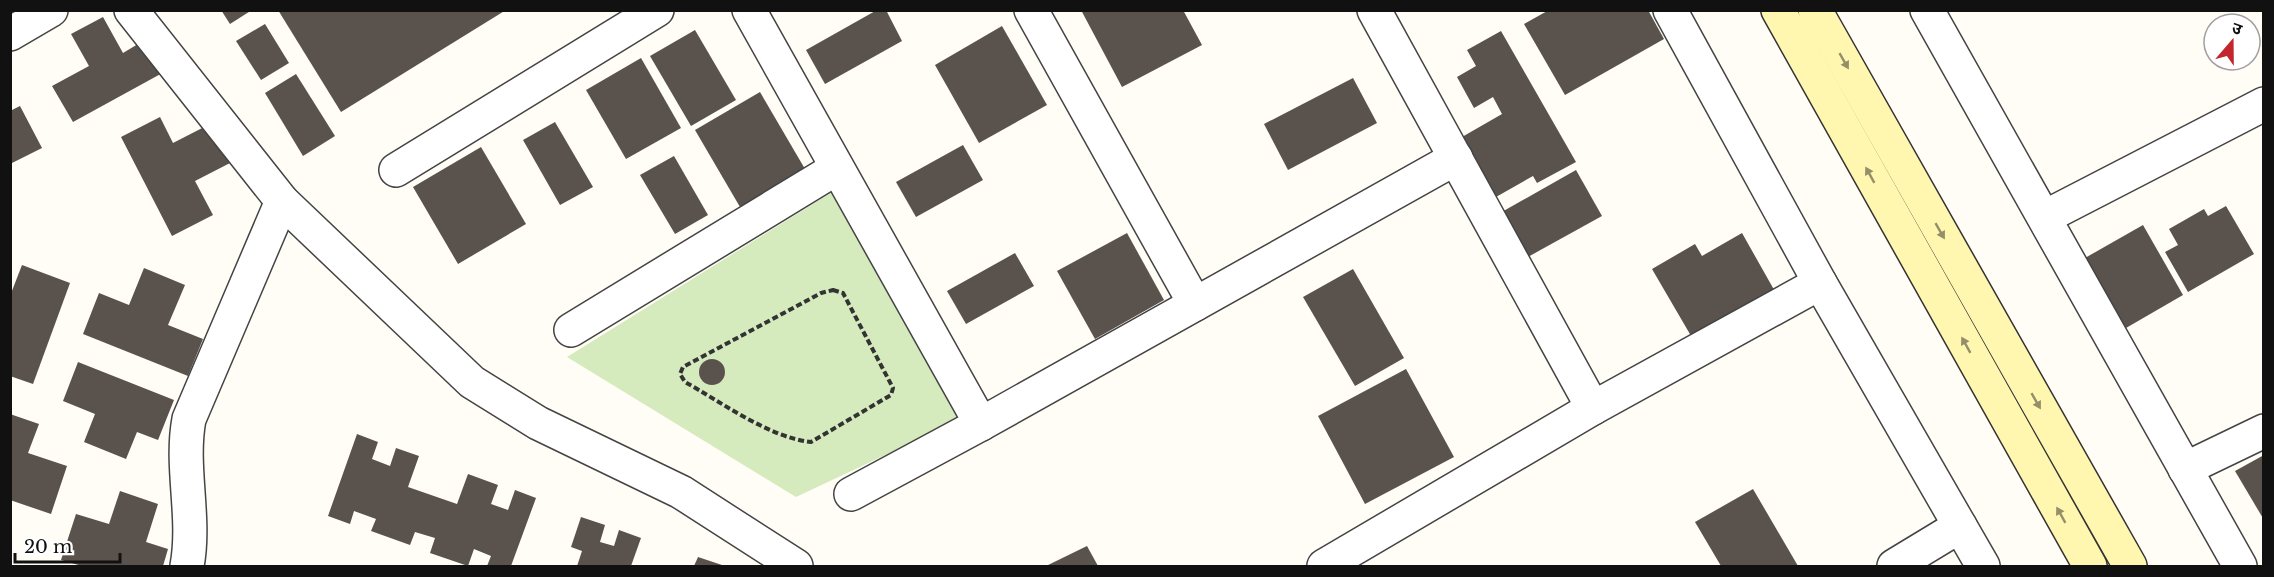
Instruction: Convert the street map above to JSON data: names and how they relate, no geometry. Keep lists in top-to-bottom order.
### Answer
{
  "scale_bar": "20 m",
  "north": "top"
}
